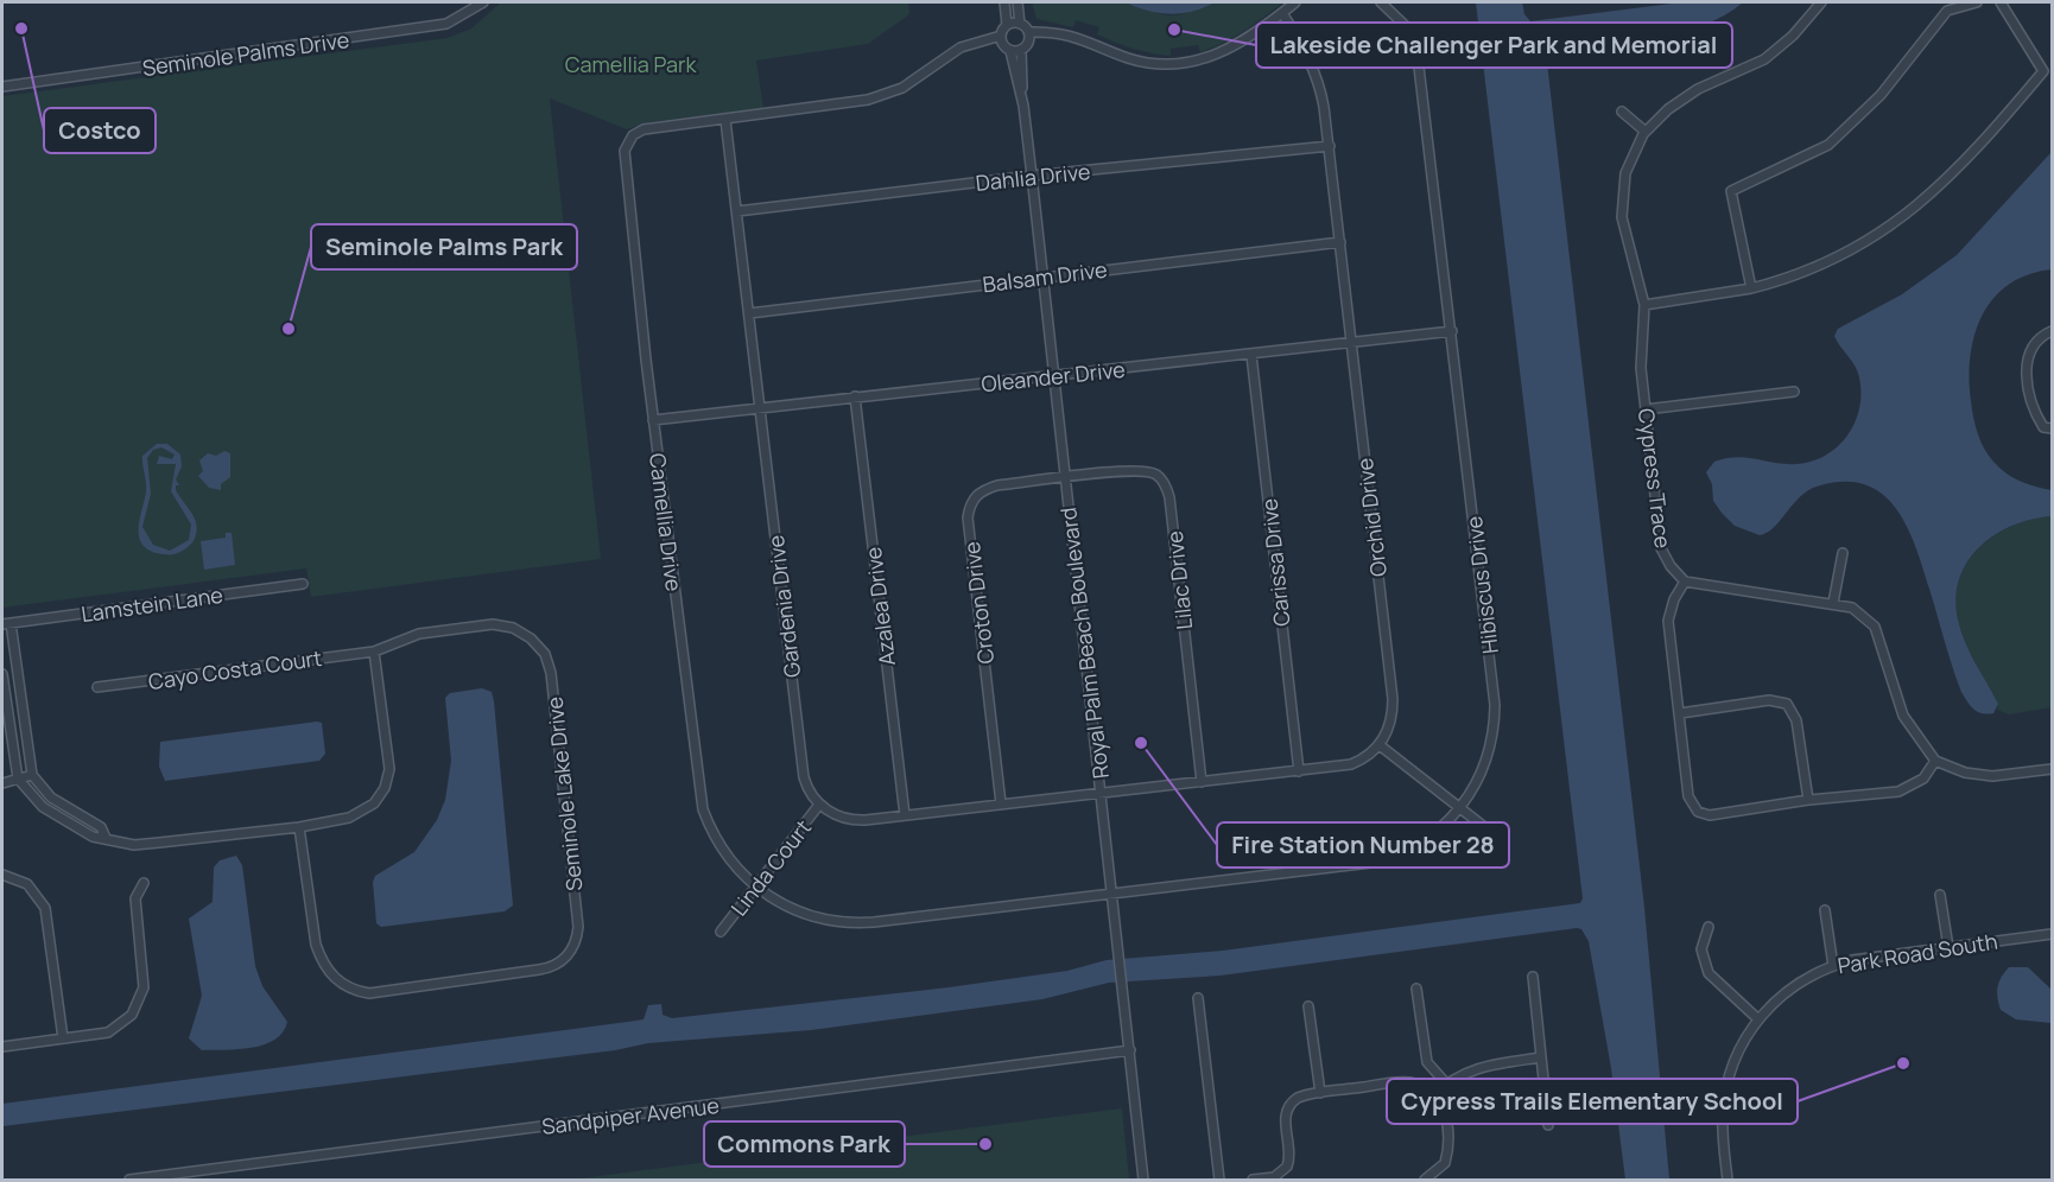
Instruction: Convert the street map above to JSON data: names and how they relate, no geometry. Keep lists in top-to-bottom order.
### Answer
{
  "streets": {
    "street": [
      "Seminole Palms Drive",
      "Dahlia Drive",
      "Balsam Drive",
      "Oleander Drive",
      "Cypress Trace",
      "Orchid Drive",
      "Camellia Drive",
      "Carissa Drive",
      "Lilac Drive",
      "Hibiscus Drive",
      "Croton Drive",
      "Lamstein Lane",
      "Gardenia Drive",
      "Azalea Drive",
      "Royal Palm Beach Boulevard",
      "Cayo Costa Court",
      "Seminole Lake Drive",
      "Linda Court",
      "Park Road South",
      "Sandpiper Avenue"
    ]
  },
  "crossings": [
    ["Dahlia Drive", "Orchid Drive"],
    ["Dahlia Drive", "Gardenia Drive"],
    ["Dahlia Drive", "Royal Palm Beach Boulevard"],
    ["Balsam Drive", "Orchid Drive"],
    ["Balsam Drive", "Gardenia Drive"],
    ["Balsam Drive", "Royal Palm Beach Boulevard"],
    ["Oleander Drive", "Orchid Drive"],
    ["Oleander Drive", "Camellia Drive"],
    ["Oleander Drive", "Carissa Drive"],
    ["Oleander Drive", "Hibiscus Drive"],
    ["Oleander Drive", "Gardenia Drive"],
    ["Oleander Drive", "Azalea Drive"],
    ["Oleander Drive", "Royal Palm Beach Boulevard"],
    ["Camellia Drive", "Hibiscus Drive"],
    ["Camellia Drive", "Gardenia Drive"],
    ["Camellia Drive", "Royal Palm Beach Boulevard"],
    ["Camellia Drive", "Linda Court"],
    ["Lilac Drive", "Croton Drive"],
    ["Lilac Drive", "Royal Palm Beach Boulevard"],
    ["Hibiscus Drive", "Royal Palm Beach Boulevard"],
    ["Croton Drive", "Royal Palm Beach Boulevard"],
    ["Gardenia Drive", "Linda Court"],
    ["Royal Palm Beach Boulevard", "Sandpiper Avenue"],
    ["Cayo Costa Court", "Seminole Lake Drive"]
  ],
  "parks": ["Camellia Park"],
  "places": [
    "Costco",
    "Lakeside Challenger Park and Memorial",
    "Seminole Palms Park",
    "Fire Station Number 28",
    "Cypress Trails Elementary School",
    "Commons Park"
  ]
}
